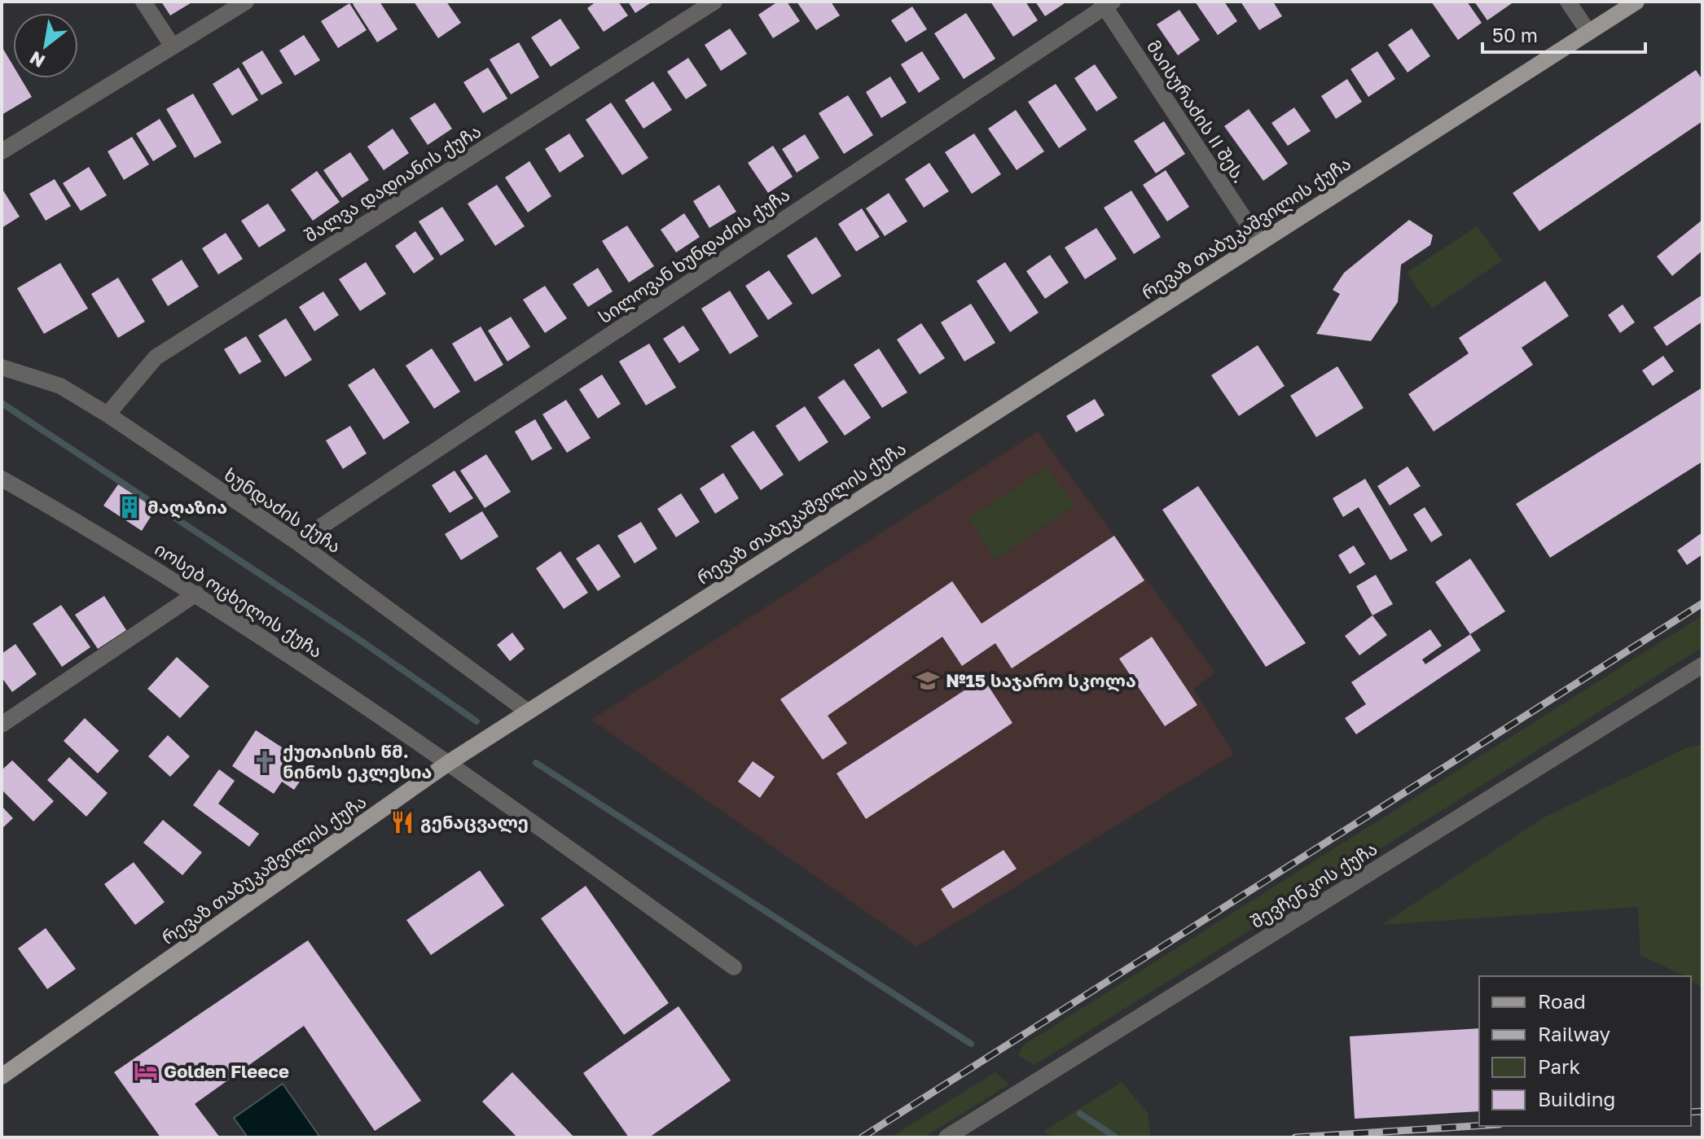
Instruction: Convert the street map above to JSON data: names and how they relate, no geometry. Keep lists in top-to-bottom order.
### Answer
{
  "streets": {
    "main road": ["რევაზ თაბუკაშვილის ქუჩა"],
    "street": [
      "მაისურაძის II შეს.",
      "შალვა დადიანის ქუჩა",
      "სილოვან ხუნდაძის ქუჩა",
      "ხუნდაძის ქუჩა",
      "იოსებ ოცხელის ქუჩა",
      "შევჩენკოს ქუჩა"
    ]
  },
  "crossings": [
    ["მაისურაძის II შეს.", "რევაზ თაბუკაშვილის ქუჩა"],
    ["მაისურაძის II შეს.", "სილოვან ხუნდაძის ქუჩა"],
    ["შალვა დადიანის ქუჩა", "ხუნდაძის ქუჩა"],
    ["რევაზ თაბუკაშვილის ქუჩა", "ხუნდაძის ქუჩა"],
    ["რევაზ თაბუკაშვილის ქუჩა", "იოსებ ოცხელის ქუჩა"],
    ["სილოვან ხუნდაძის ქუჩა", "ხუნდაძის ქუჩა"]
  ],
  "places": {
    "building": ["მაღაზია"],
    "school or university": ["№15 საჯარო სკოლა"],
    "church": ["ქუთაისის წმ. ნინოს ეკლესია"],
    "restaurant": ["გენაცვალე"],
    "hotel": ["Golden Fleece"]
  },
  "legend": [
    "Road",
    "Railway",
    "Park",
    "Building"
  ],
  "scale_bar": "50 m",
  "north": "bottom left"
}
